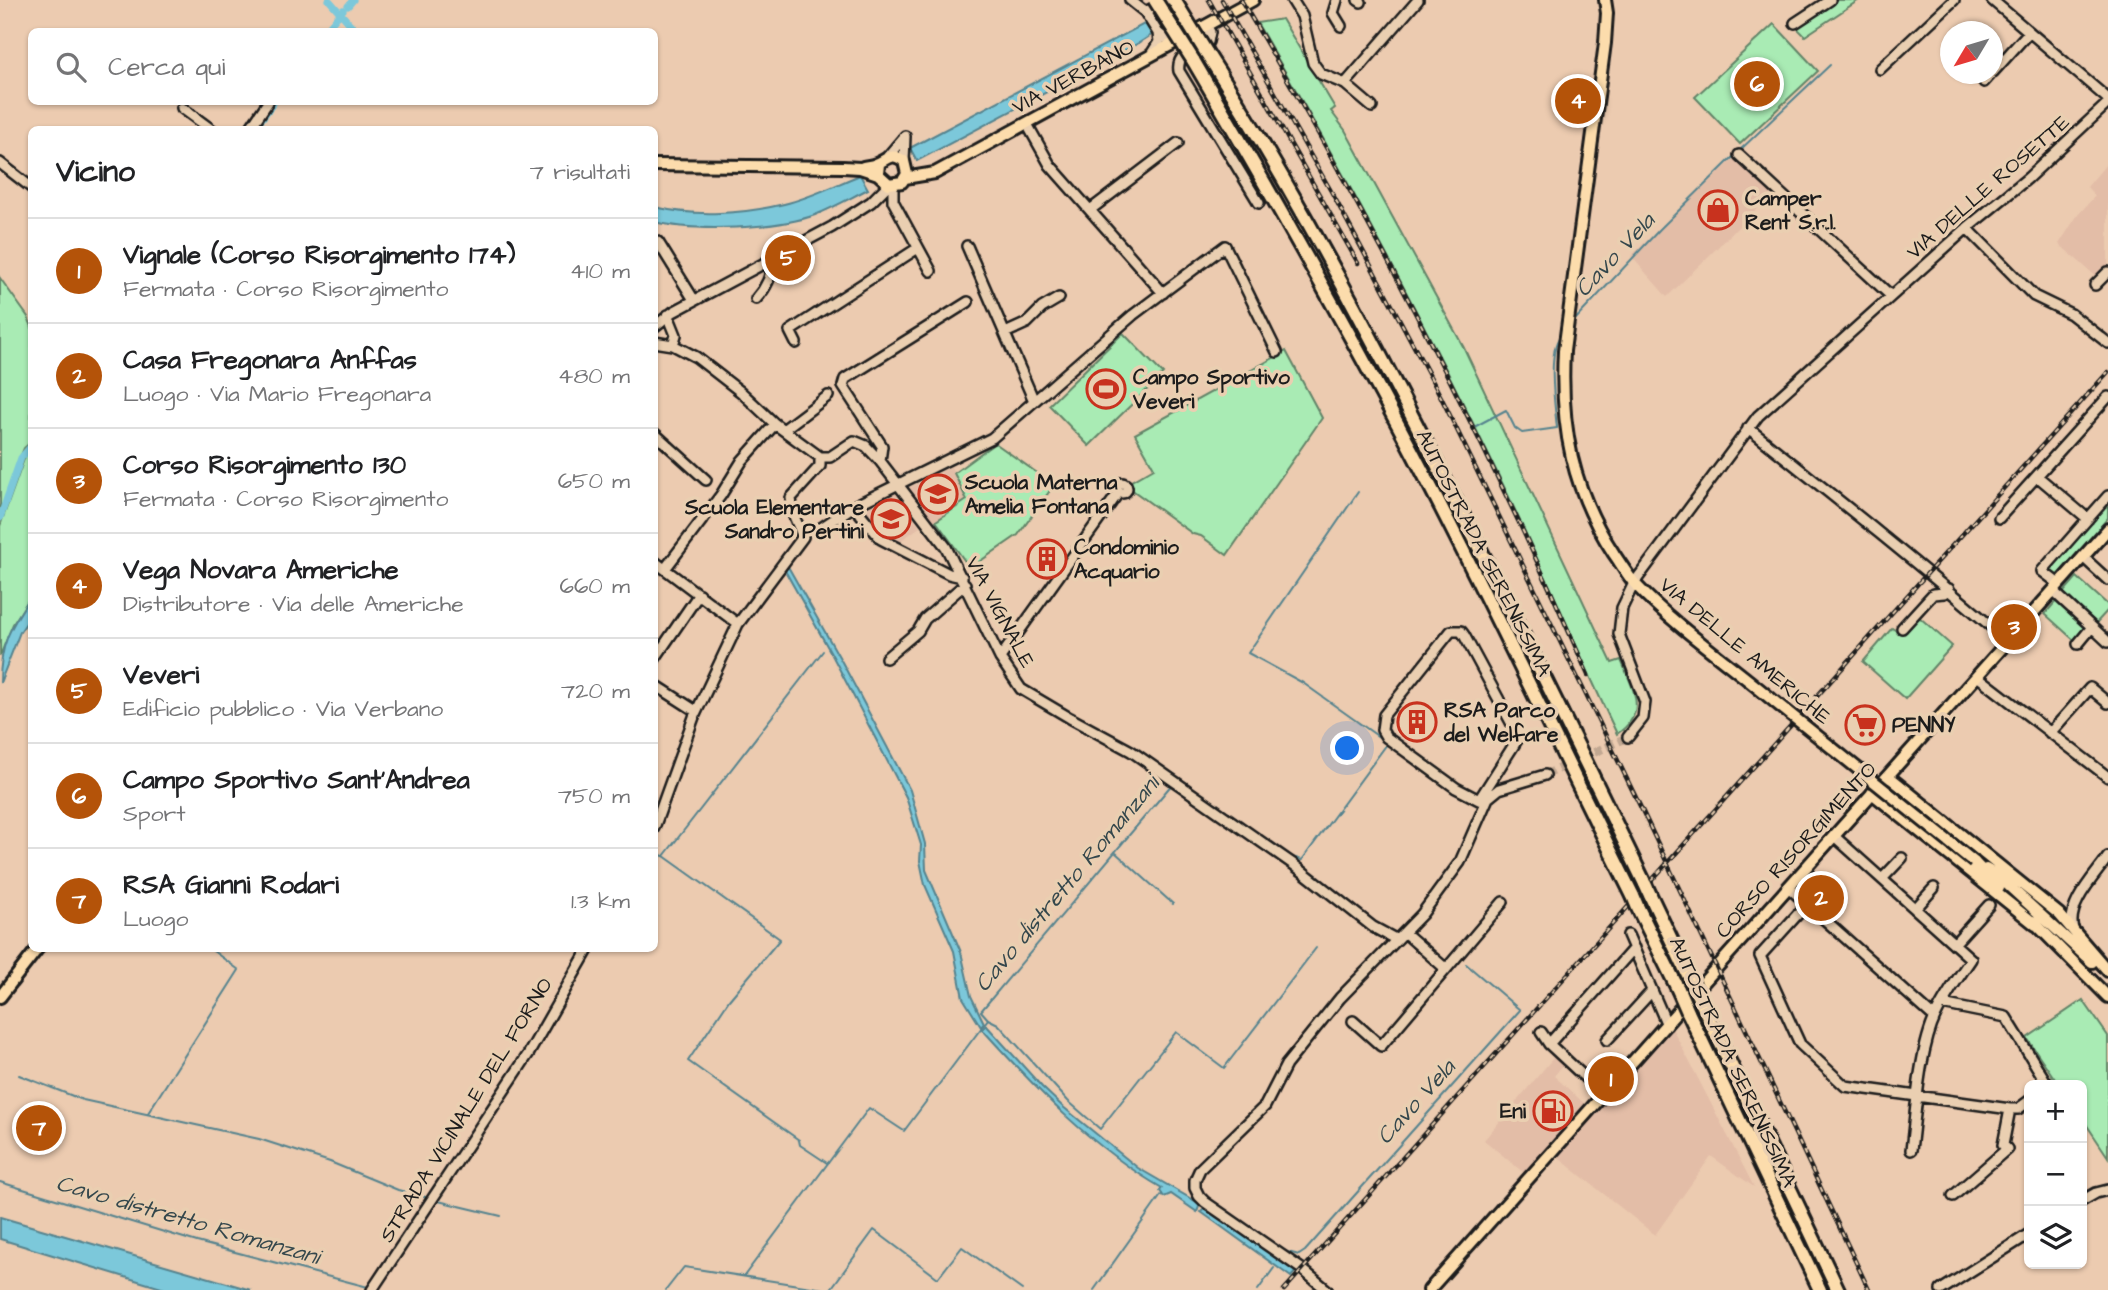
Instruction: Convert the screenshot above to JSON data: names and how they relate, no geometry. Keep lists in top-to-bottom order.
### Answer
{
  "streets": {
    "highway": ["AUTOSTRADA SERENISSIMA"],
    "main road": ["VIA VERBANO", "VIA DELLE AMERICHE", "CORSO RISORGIMENTO"],
    "street": ["VIA DELLE ROSETTE", "VIA VIGNALE", "STRADA VICINALE DEL FORNO"]
  },
  "crossings": [
    ["VIA DELLE ROSETTE", "VIA DELLE AMERICHE"]
  ],
  "water": ["Cavo Vela", "Cavo distretto Romanzani"],
  "places": {
    "shop": ["Camper Rent S.r.l."],
    "sports": ["Campo Sportivo Veveri"],
    "school or university": ["Scuola Materna Amelia Fontana", "Scuola Elementare Sandro Pertini"],
    "building": ["Condominio Acquario", "RSA Parco del Welfare"],
    "supermarket": ["PENNY"],
    "fuel station": ["Eni"]
  },
  "north": "bottom left",
  "page": {
    "search": "Cerca qui",
    "pins": [
      "6",
      "4",
      "5",
      "3",
      "2",
      "1",
      "7"
    ],
    "heading": ["Vicino", "7 risultati"],
    "list": [
      {
        "mark": "1",
        "name": "Vignale (Corso Risorgimento 174)",
        "note": "Fermata · Corso Risorgimento",
        "value": "410 m"
      },
      {
        "mark": "2",
        "name": "Casa Fregonara Anffas",
        "note": "Luogo · Via Mario Fregonara",
        "value": "480 m"
      },
      {
        "mark": "3",
        "name": "Corso Risorgimento 130",
        "note": "Fermata · Corso Risorgimento",
        "value": "650 m"
      },
      {
        "mark": "4",
        "name": "Vega Novara Americhe",
        "note": "Distributore · Via delle Americhe",
        "value": "660 m"
      },
      {
        "mark": "5",
        "name": "Veveri",
        "note": "Edificio pubblico · Via Verbano",
        "value": "720 m"
      },
      {
        "mark": "6",
        "name": "Campo Sportivo Sant'Andrea",
        "note": "Sport",
        "value": "750 m"
      },
      {
        "mark": "7",
        "name": "RSA Gianni Rodari",
        "note": "Luogo",
        "value": "1.3 km"
      }
    ],
    "map_buttons": ["+", "−"]
  }
}
